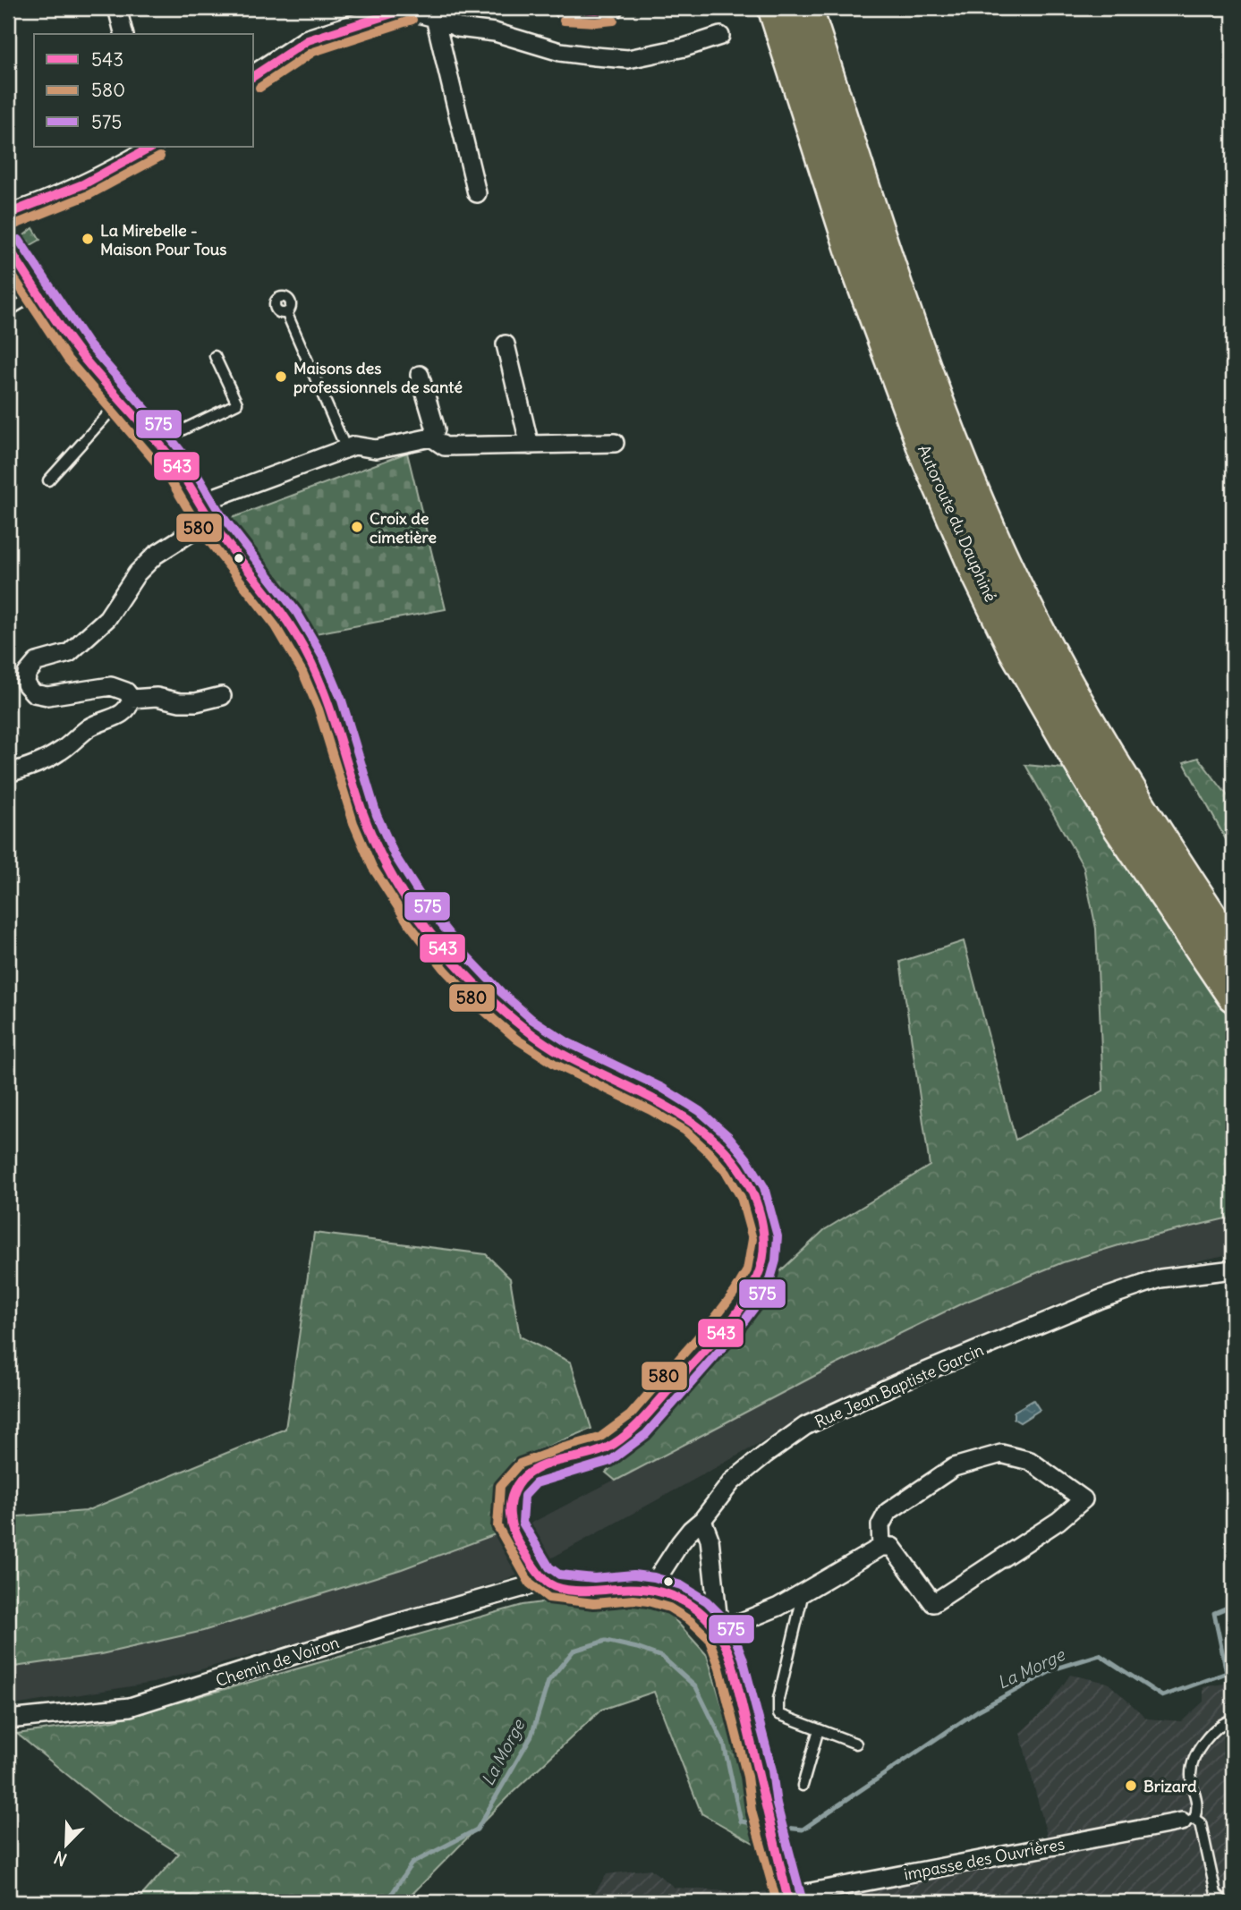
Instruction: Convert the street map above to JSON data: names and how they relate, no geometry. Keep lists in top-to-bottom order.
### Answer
{
  "streets": {
    "highway": ["Autoroute du Dauphiné"],
    "street": ["Rue Jean Baptiste Garcin", "Chemin de Voiron", "impasse des Ouvrières"]
  },
  "water": ["La Morge"],
  "places": [
    "La Mirebelle - Maison Pour Tous",
    "Maisons des professionnels de santé",
    "Croix de cimetière",
    "Brizard"
  ],
  "lines": ["transit line 543", "transit line 580", "transit line 575"],
  "legend": ["543", "580", "575"],
  "north": "bottom left"
}
